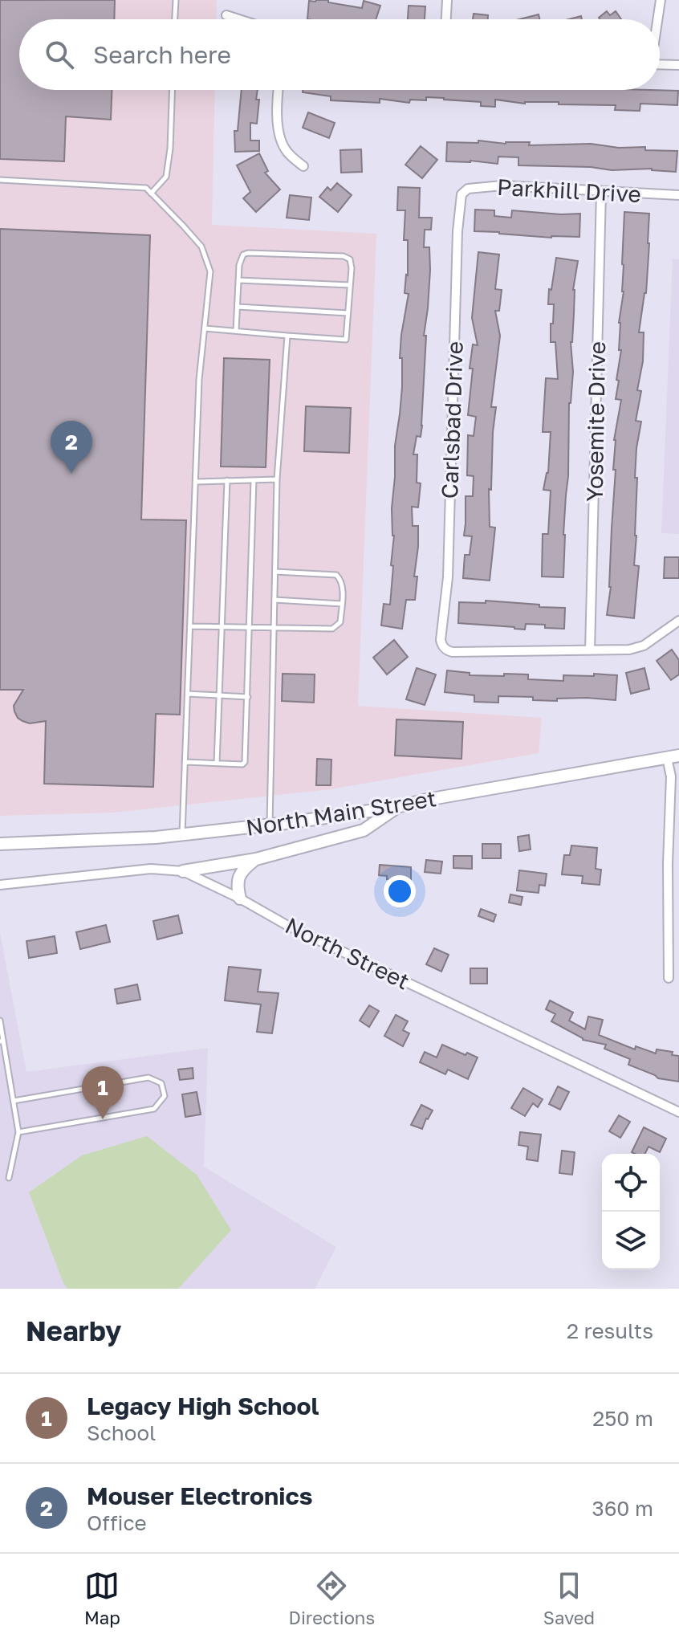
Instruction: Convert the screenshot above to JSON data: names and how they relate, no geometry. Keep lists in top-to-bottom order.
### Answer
{
  "streets": {
    "main road": ["North Main Street"],
    "street": [
      "Parkhill Drive",
      "Carlsbad Drive",
      "Yosemite Drive",
      "North Street"
    ]
  },
  "crossings": [
    ["Parkhill Drive", "Carlsbad Drive"],
    ["Parkhill Drive", "Yosemite Drive"],
    ["Carlsbad Drive", "Yosemite Drive"]
  ],
  "page": {
    "search": "Search here",
    "pins": ["2", "1"],
    "heading": ["Nearby", "2 results"],
    "list": [
      {
        "mark": "1",
        "name": "Legacy High School",
        "note": "School",
        "value": "250 m"
      },
      {
        "mark": "2",
        "name": "Mouser Electronics",
        "note": "Office",
        "value": "360 m"
      }
    ],
    "nav": ["Map", "Directions", "Saved"]
  }
}
